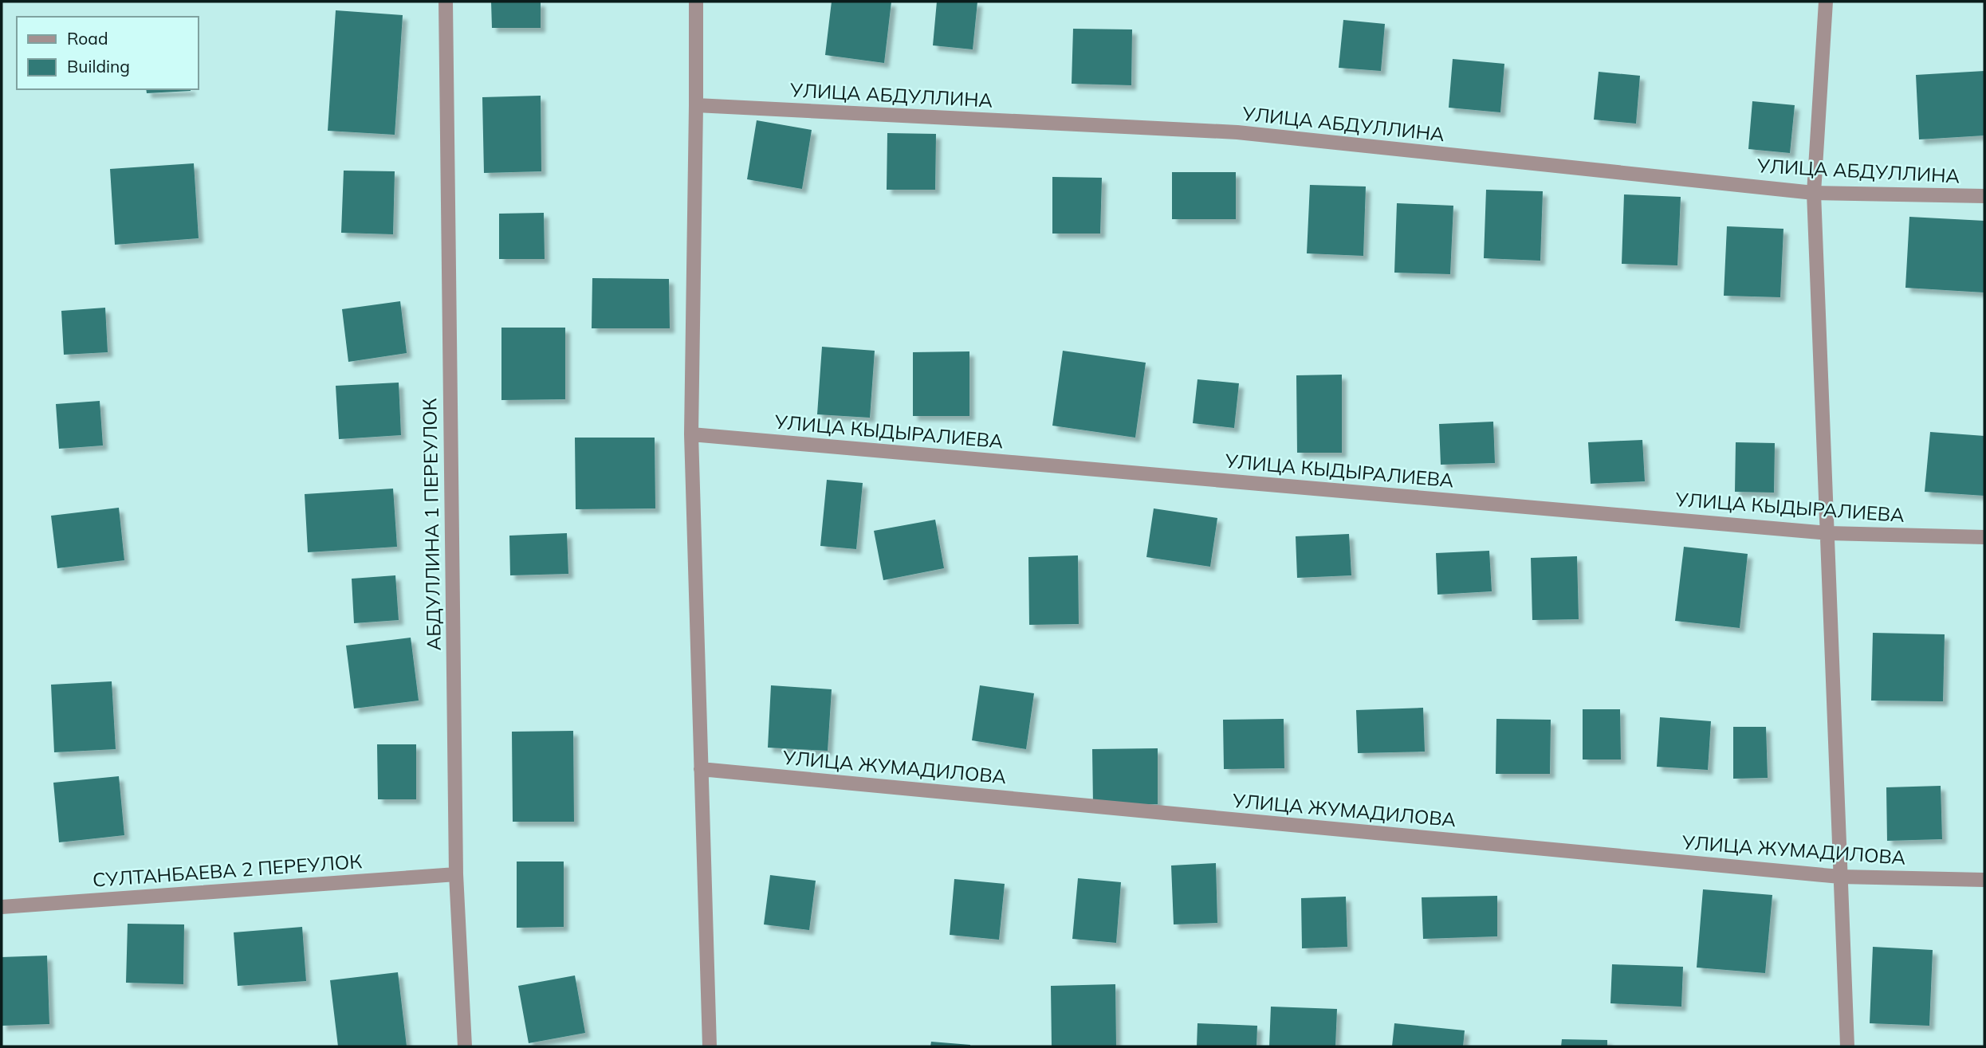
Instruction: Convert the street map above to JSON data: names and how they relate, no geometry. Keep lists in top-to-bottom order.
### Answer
{
  "streets": {
    "street": [
      "УЛИЦА АБДУЛЛИНА",
      "УЛИЦА КЫДЫРАЛИЕВА",
      "АБДУЛЛИНА 1 ПЕРЕУЛОК",
      "УЛИЦА ЖУМАДИЛОВА",
      "СУЛТАНБАЕВА 2 ПЕРЕУЛОК"
    ]
  },
  "crossings": [
    ["АБДУЛЛИНА 1 ПЕРЕУЛОК", "СУЛТАНБАЕВА 2 ПЕРЕУЛОК"]
  ],
  "legend": ["Road", "Building"]
}
